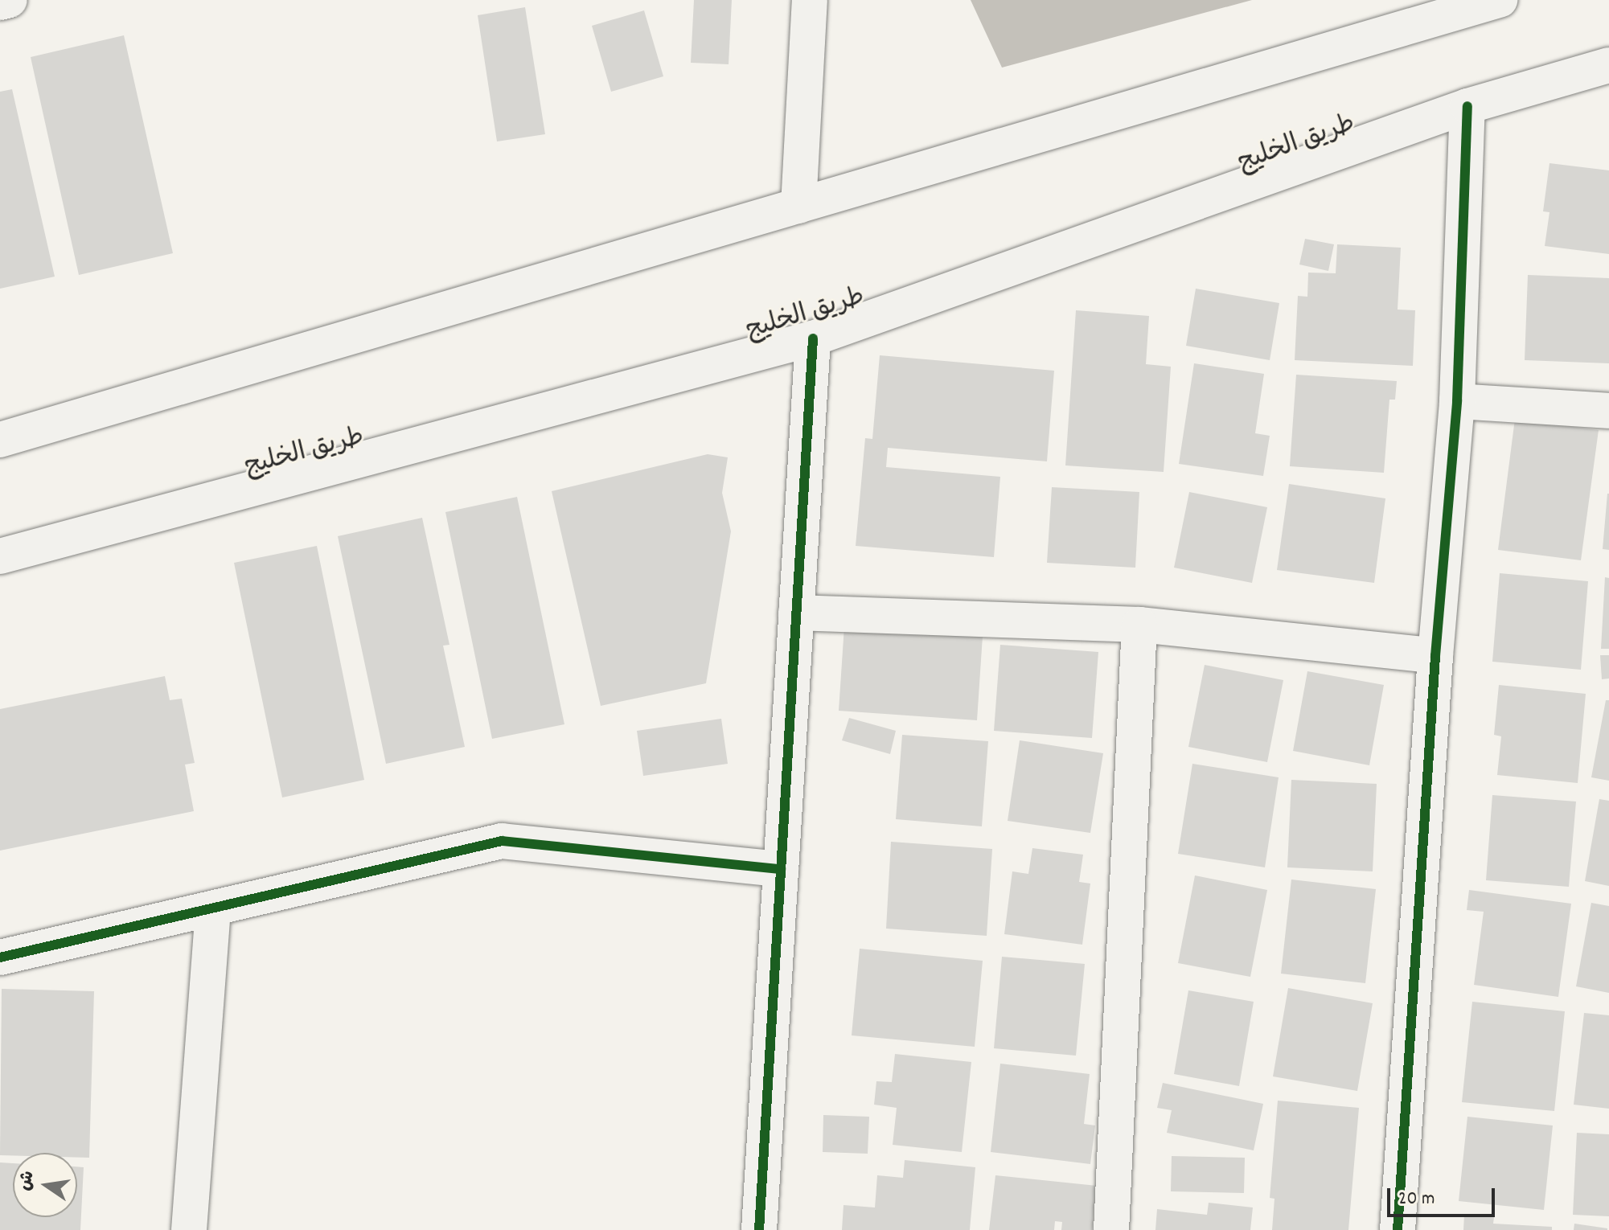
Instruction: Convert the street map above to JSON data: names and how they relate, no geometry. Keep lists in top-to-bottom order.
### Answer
{
  "streets": {
    "street": ["طريق الخليج"]
  },
  "scale_bar": "20 m",
  "north": "left"
}
